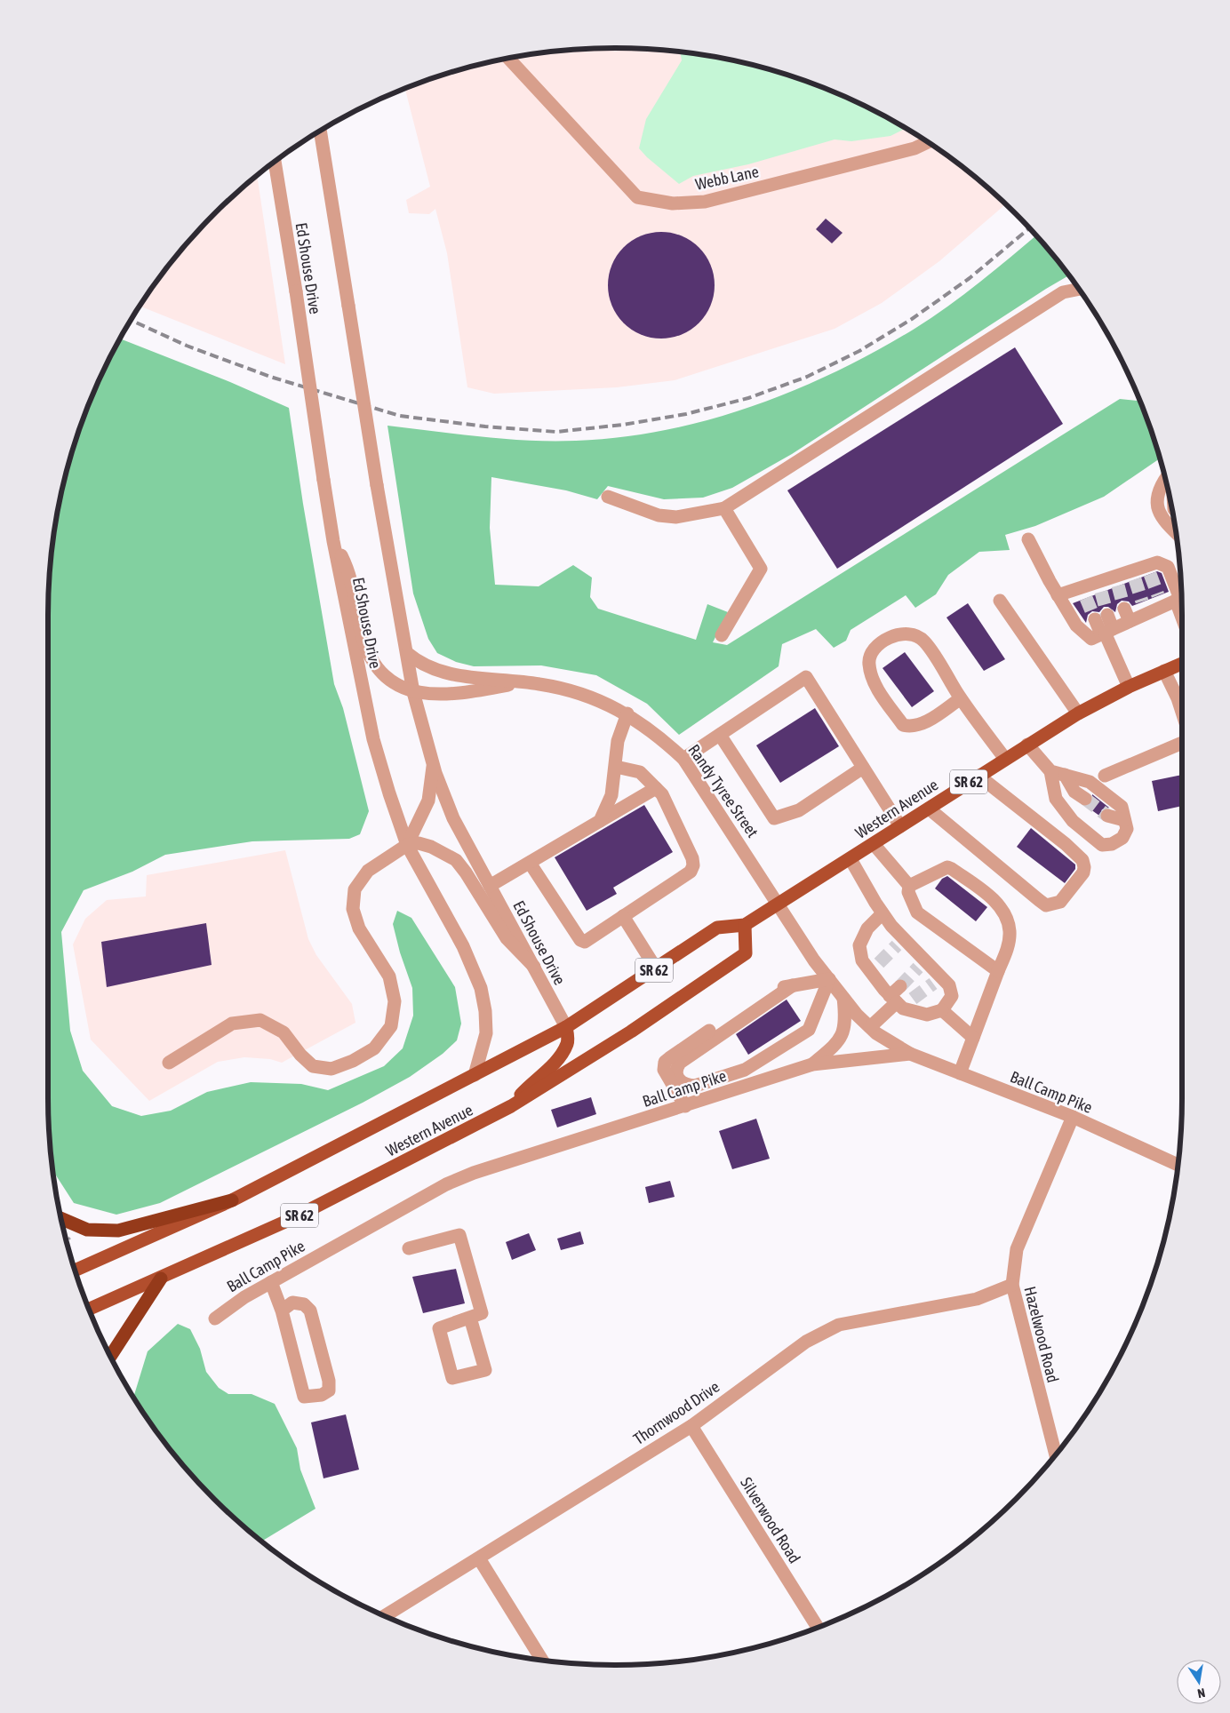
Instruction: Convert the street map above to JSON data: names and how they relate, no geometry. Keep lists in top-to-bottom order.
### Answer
{
  "streets": {
    "main road": ["SR 62", "Western Avenue"],
    "street": [
      "Webb Lane",
      "Ed Shouse Drive",
      "Randy Tyree Street",
      "Ball Camp Pike",
      "Hazelwood Road",
      "Thornwood Drive",
      "Silverwood Road"
    ]
  },
  "crossings": [
    ["Ed Shouse Drive", "Randy Tyree Street"],
    ["Ed Shouse Drive", "Western Avenue"],
    ["Randy Tyree Street", "Western Avenue"],
    ["Randy Tyree Street", "Ball Camp Pike"],
    ["Ball Camp Pike", "Hazelwood Road"],
    ["Hazelwood Road", "Thornwood Drive"],
    ["Thornwood Drive", "Silverwood Road"]
  ],
  "north": "bottom"
}
